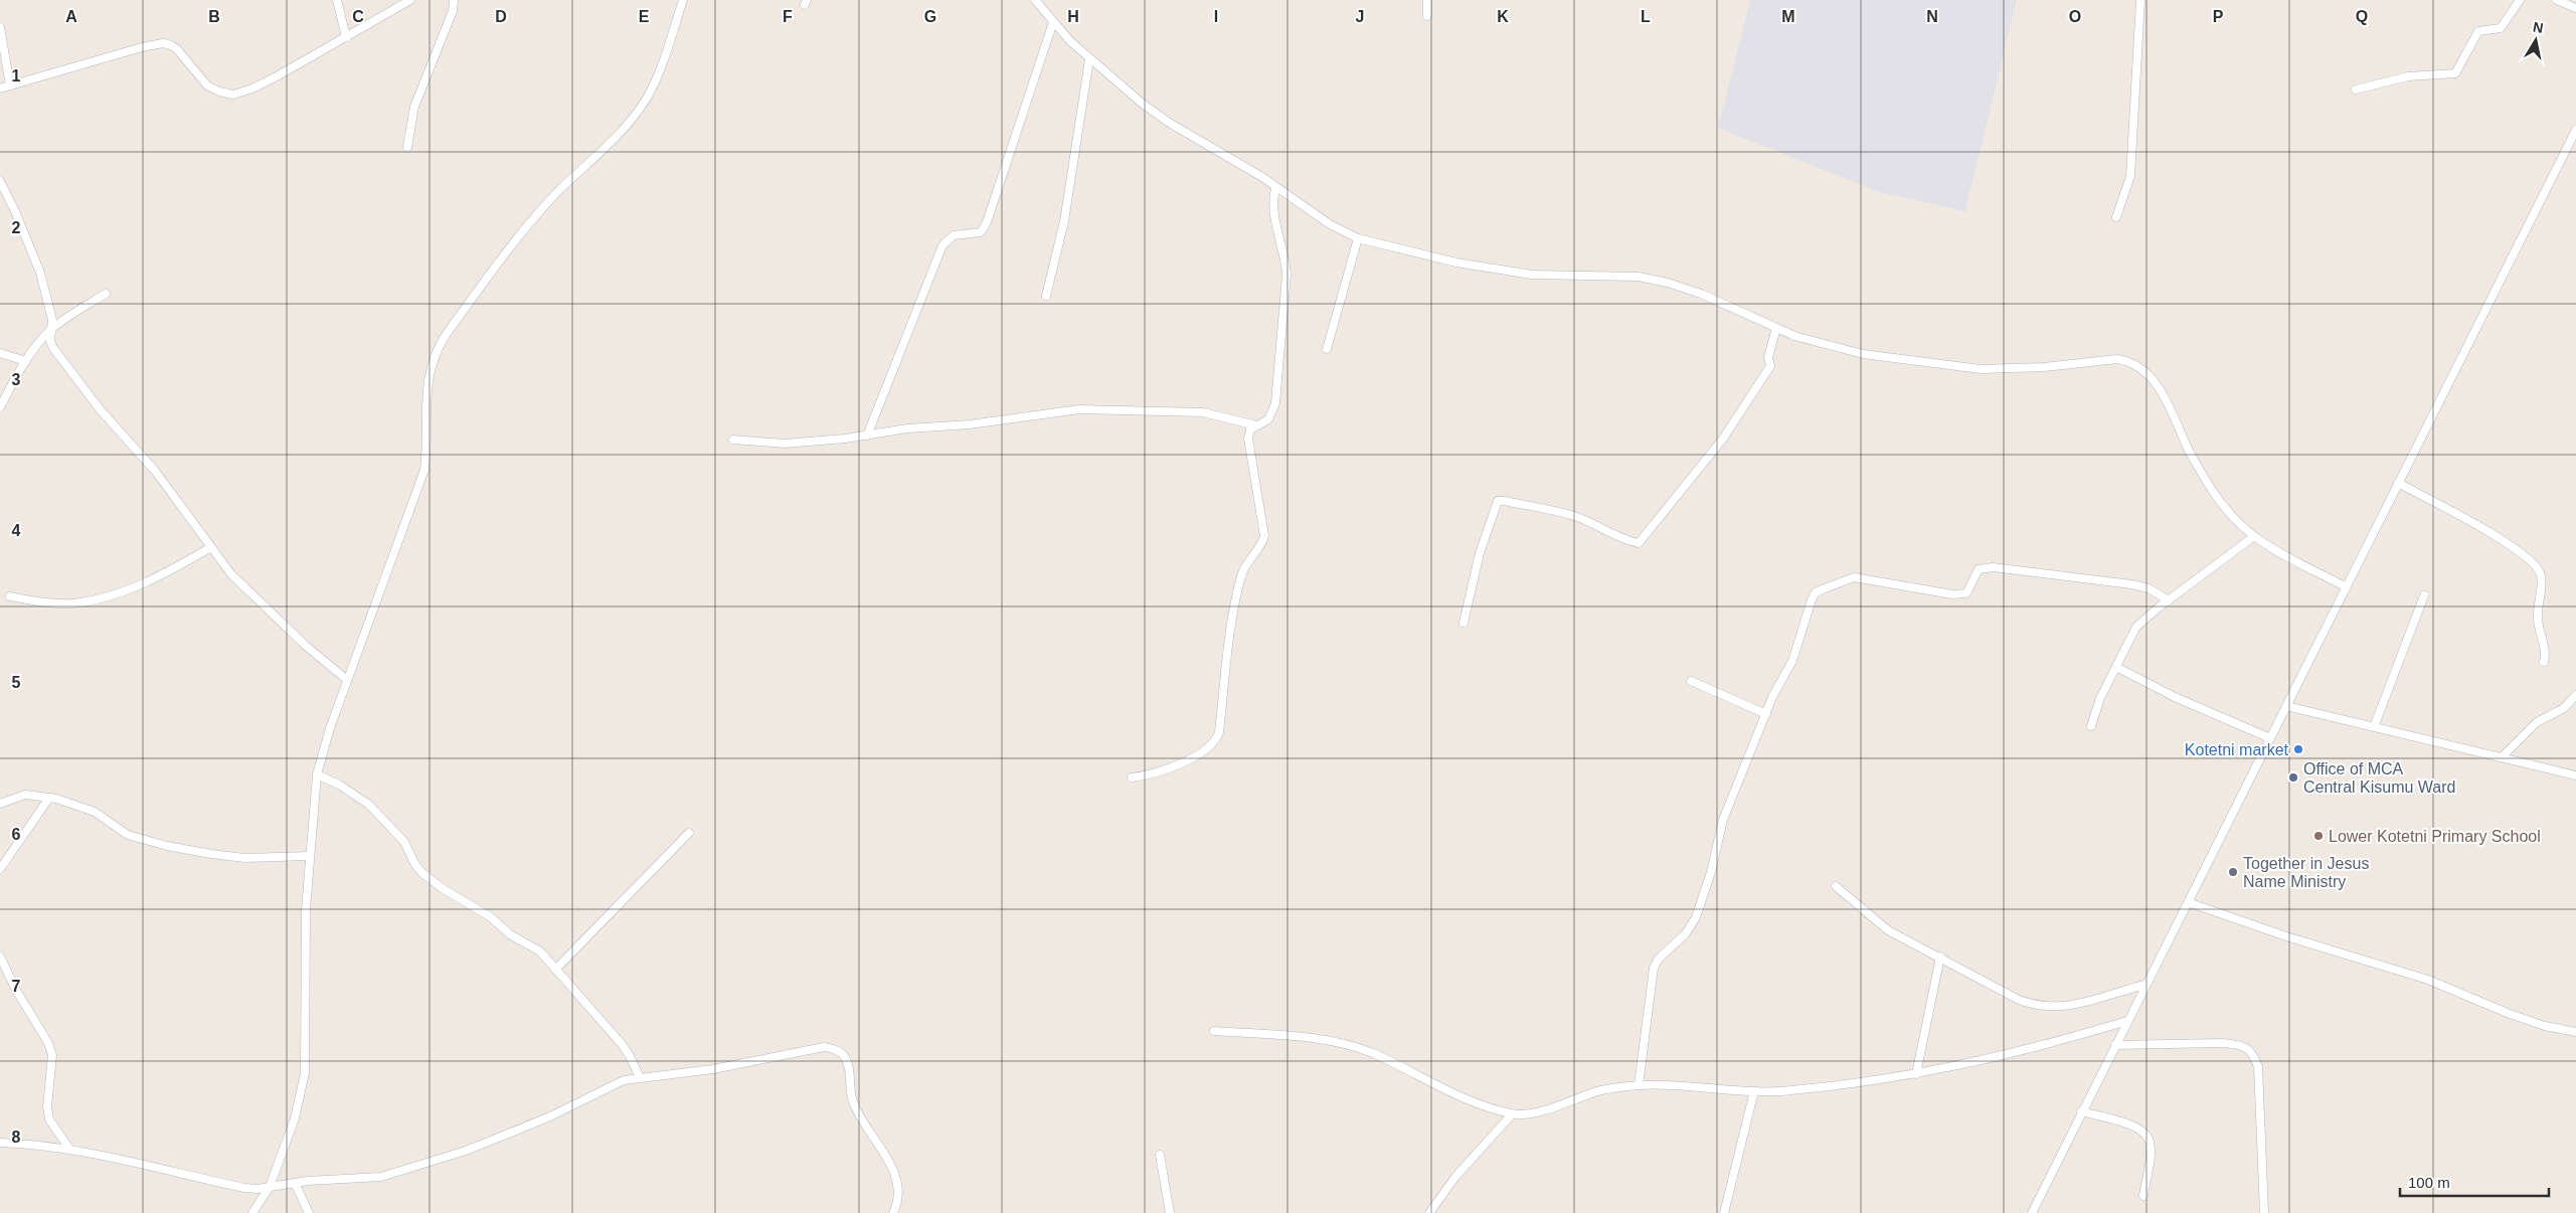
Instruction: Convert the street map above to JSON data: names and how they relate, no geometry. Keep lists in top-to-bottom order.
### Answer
{
  "places": [
    "Kotetni market",
    "Office of MCA Central Kisumu Ward",
    "Lower Kotetni Primary School",
    "Together in Jesus Name Ministry"
  ],
  "scale_bar": "100 m",
  "north": "top",
  "grid": {
    "columns": [
      "A",
      "B",
      "C",
      "D",
      "E",
      "F",
      "G",
      "H",
      "I",
      "J",
      "K",
      "L",
      "M",
      "N",
      "O",
      "P",
      "Q"
    ],
    "rows": [
      "1",
      "2",
      "3",
      "4",
      "5",
      "6",
      "7",
      "8"
    ]
  }
}
